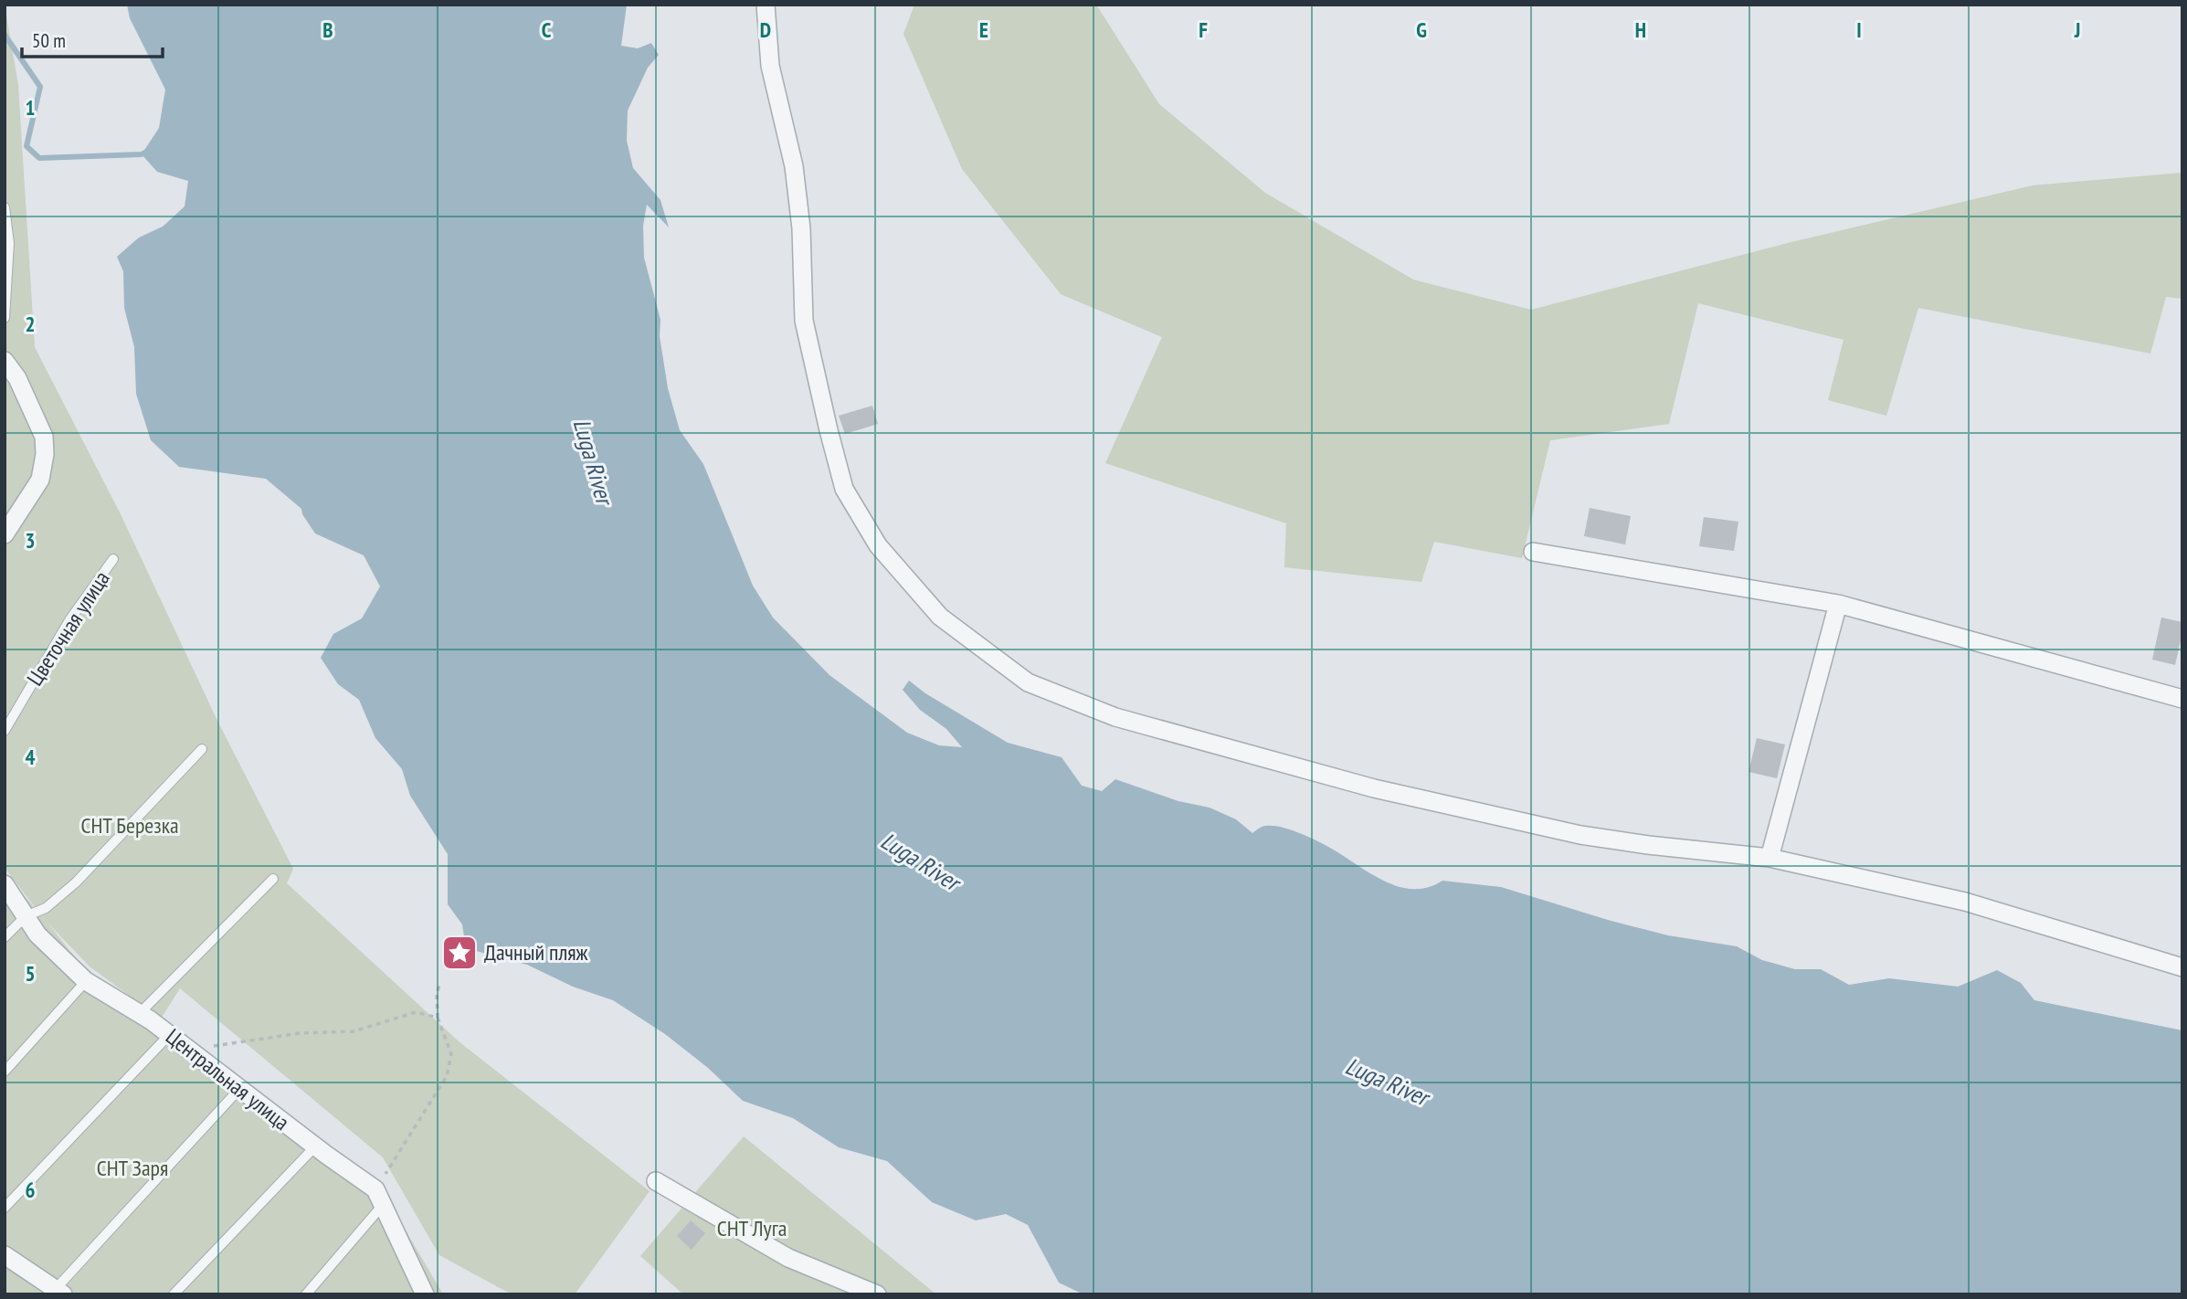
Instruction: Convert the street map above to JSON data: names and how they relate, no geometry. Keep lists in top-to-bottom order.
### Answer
{
  "streets": {
    "street": ["Центральная улица"],
    "lane": ["Цветочная улица"]
  },
  "water": ["Luga River"],
  "parks": ["СНТ Березка", "СНТ Заря", "СНТ Луга"],
  "places": {
    "place": ["Дачный пляж"]
  },
  "scale_bar": "50 m",
  "grid": {
    "columns": [
      "B",
      "C",
      "D",
      "E",
      "F",
      "G",
      "H",
      "I",
      "J"
    ],
    "rows": [
      "1",
      "2",
      "3",
      "4",
      "5",
      "6"
    ]
  }
}
